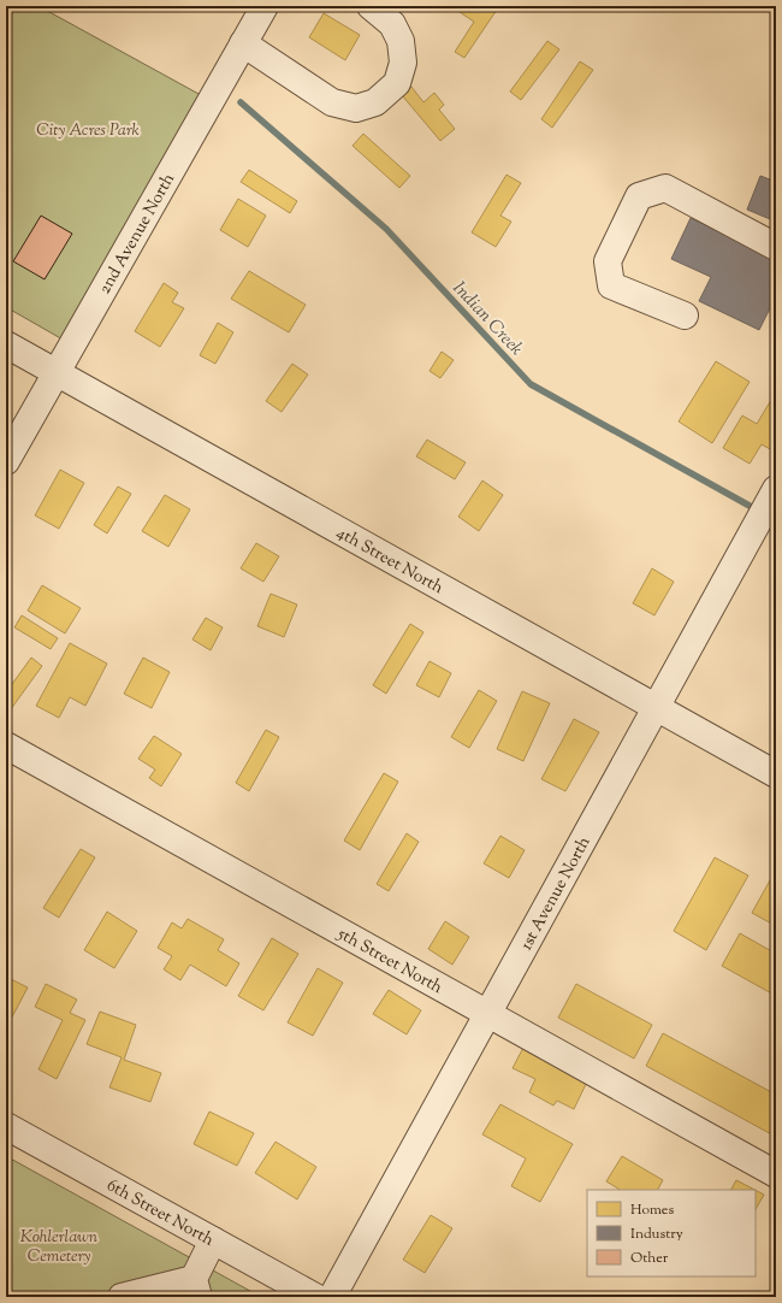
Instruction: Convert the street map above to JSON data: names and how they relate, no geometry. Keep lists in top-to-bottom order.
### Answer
{
  "streets": {
    "street": [
      "2nd Avenue North",
      "4th Street North",
      "1st Avenue North",
      "5th Street North",
      "6th Street North"
    ]
  },
  "crossings": [
    ["2nd Avenue North", "4th Street North"],
    ["4th Street North", "1st Avenue North"],
    ["1st Avenue North", "5th Street North"]
  ],
  "water": ["Indian Creek"],
  "parks": ["City Acres Park", "Kohlerlawn Cemetery"],
  "legend": ["Homes", "Industry", "Other"]
}
